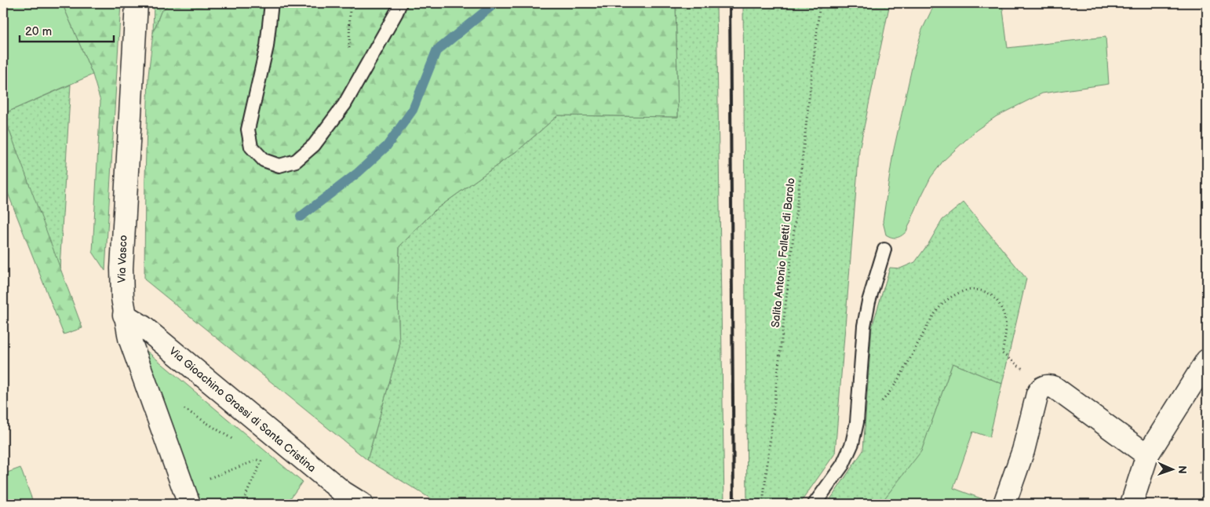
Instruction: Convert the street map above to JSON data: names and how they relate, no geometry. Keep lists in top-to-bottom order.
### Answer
{
  "streets": {
    "street": ["Via Vasco", "Via Gioachino Grassi di Santa Cristina"],
    "path": ["Salita Antonio Falletti di Barolo"]
  },
  "crossings": [
    ["Via Vasco", "Via Gioachino Grassi di Santa Cristina"]
  ],
  "scale_bar": "20 m",
  "north": "right"
}
